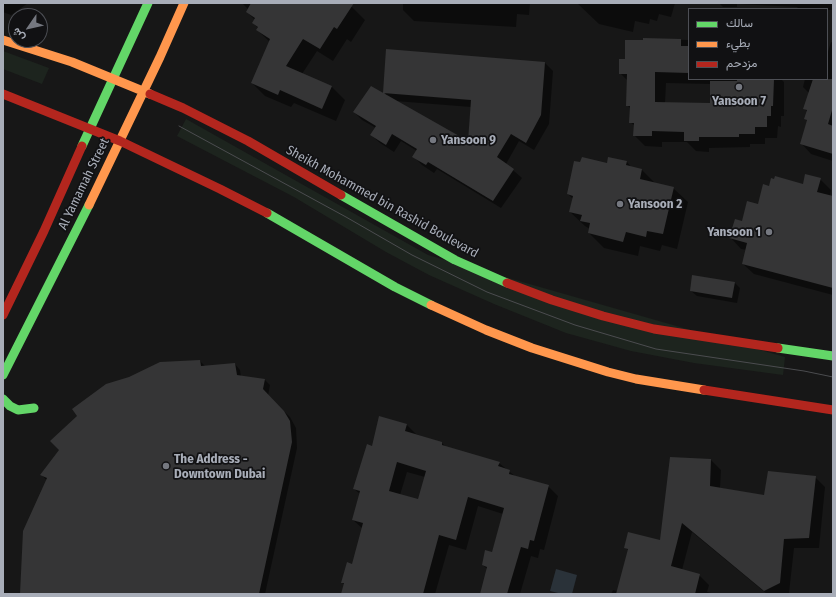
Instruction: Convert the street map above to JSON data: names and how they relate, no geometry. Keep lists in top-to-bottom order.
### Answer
{
  "streets": {
    "main road": ["Al Yamamah Street", "Sheikh Mohammed bin Rashid Boulevard"]
  },
  "crossings": [
    ["Al Yamamah Street", "Sheikh Mohammed bin Rashid Boulevard"]
  ],
  "places": [
    "Yansoon 7",
    "Yansoon 9",
    "Yansoon 2",
    "Yansoon 1",
    "The Address - Downtown Dubai"
  ],
  "legend": ["سالك", "بطيء", "مزدحم"],
  "north": "bottom left"
}
